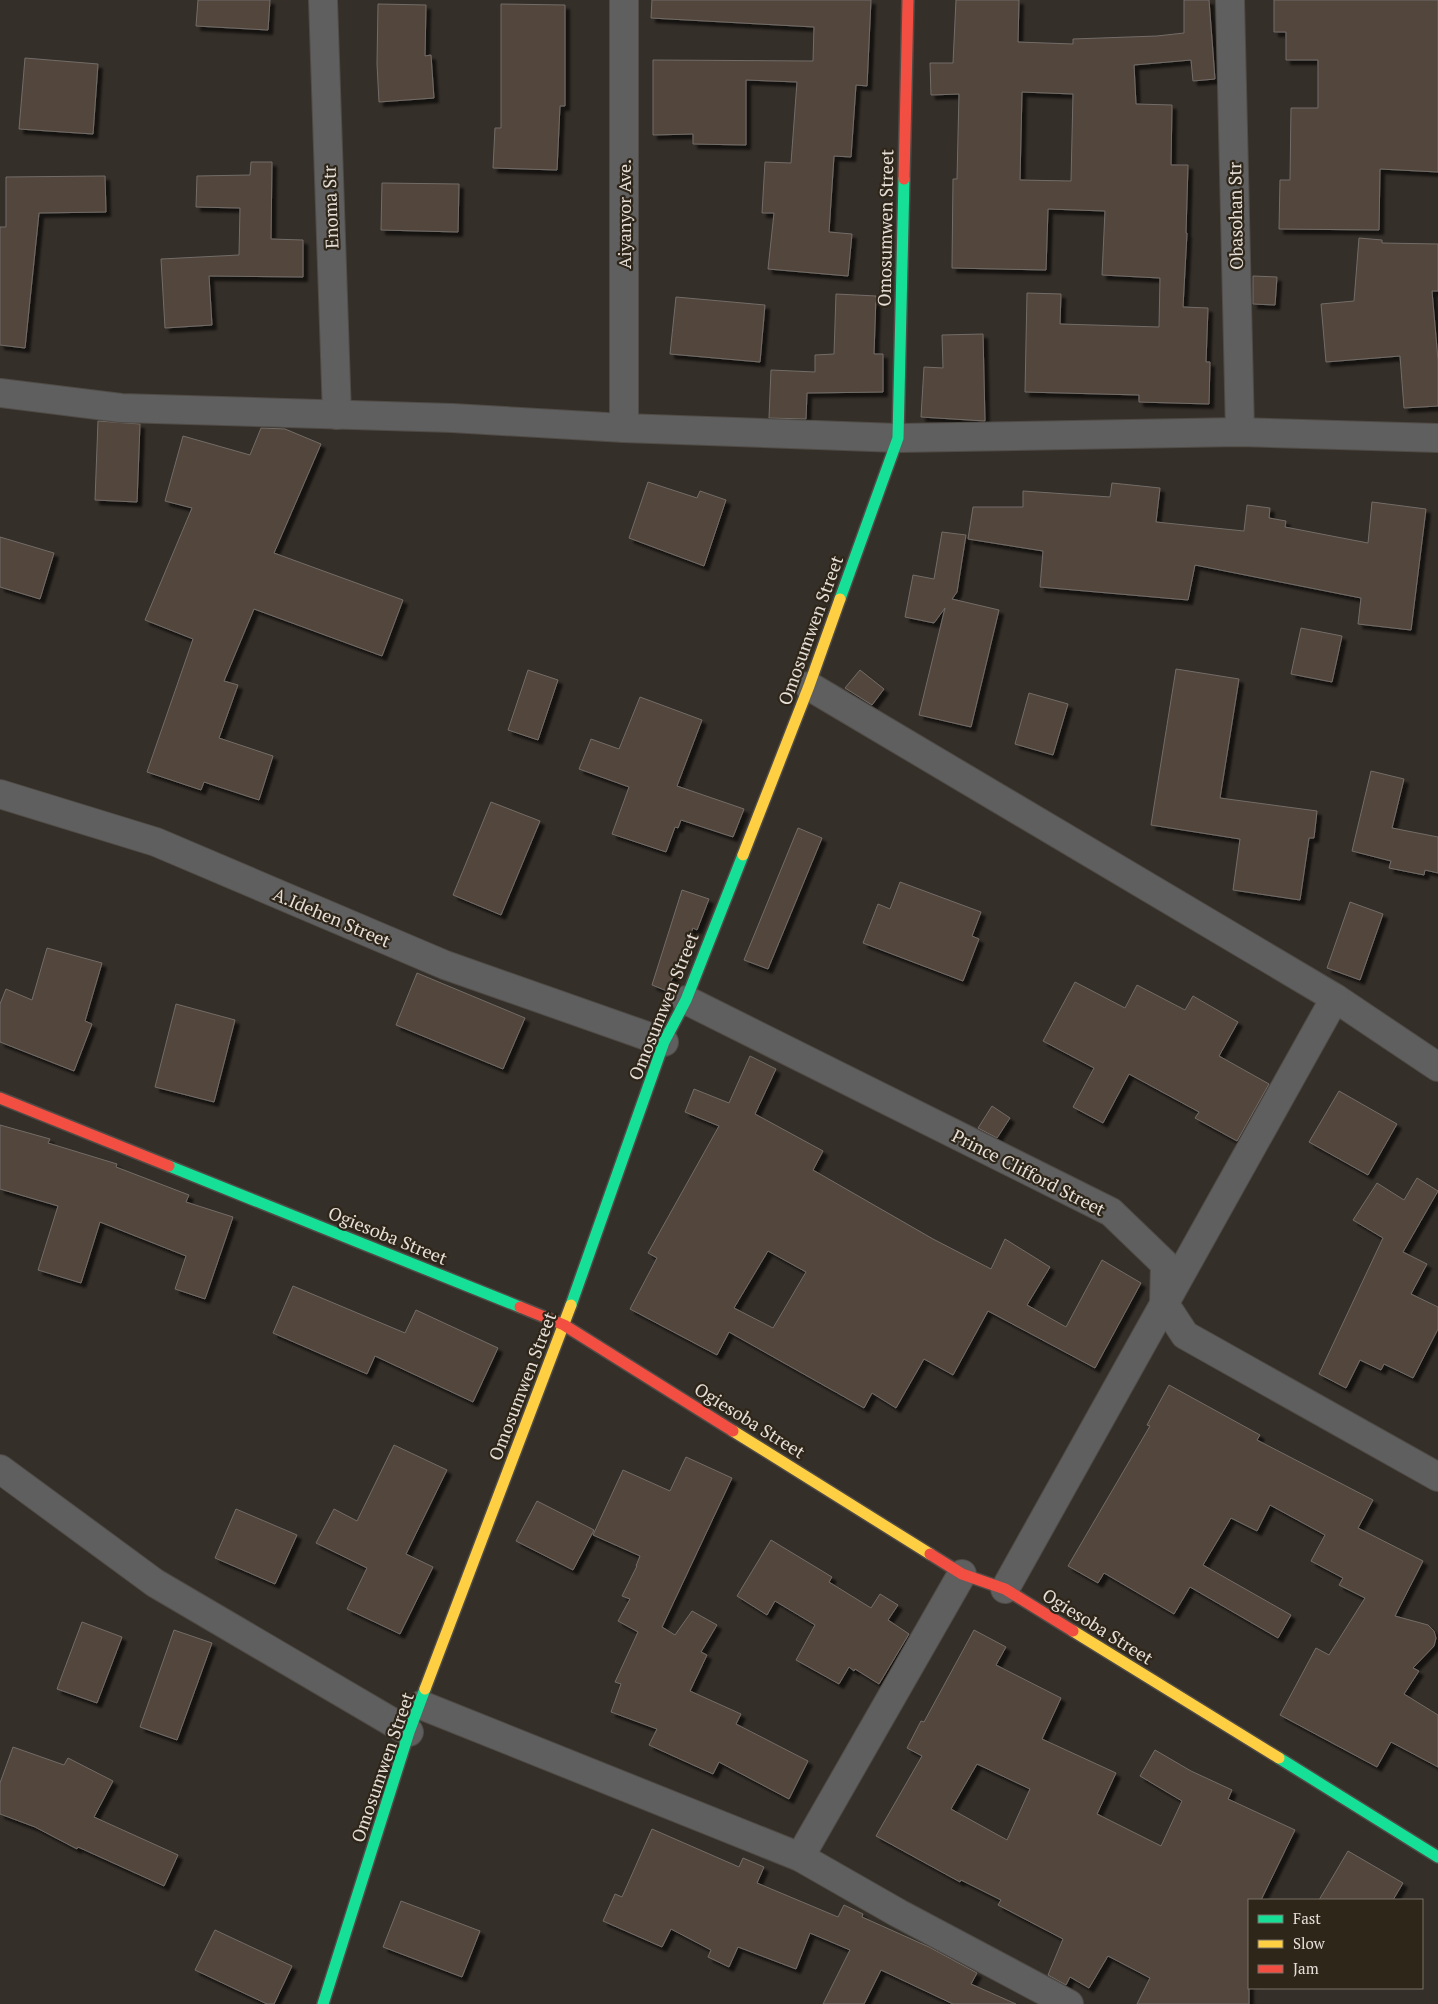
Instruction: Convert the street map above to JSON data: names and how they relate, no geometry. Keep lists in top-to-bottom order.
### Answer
{
  "streets": {
    "street": [
      "Enoma Str",
      "Aiyanyor Ave.",
      "Obasohan Str",
      "Omosumwen Street",
      "A.Idehen Street",
      "Prince Clifford Street",
      "Ogiesoba Street"
    ]
  },
  "crossings": [
    ["Omosumwen Street", "A.Idehen Street"],
    ["Omosumwen Street", "Prince Clifford Street"],
    ["Omosumwen Street", "Ogiesoba Street"]
  ],
  "legend": ["Fast", "Slow", "Jam"]
}
